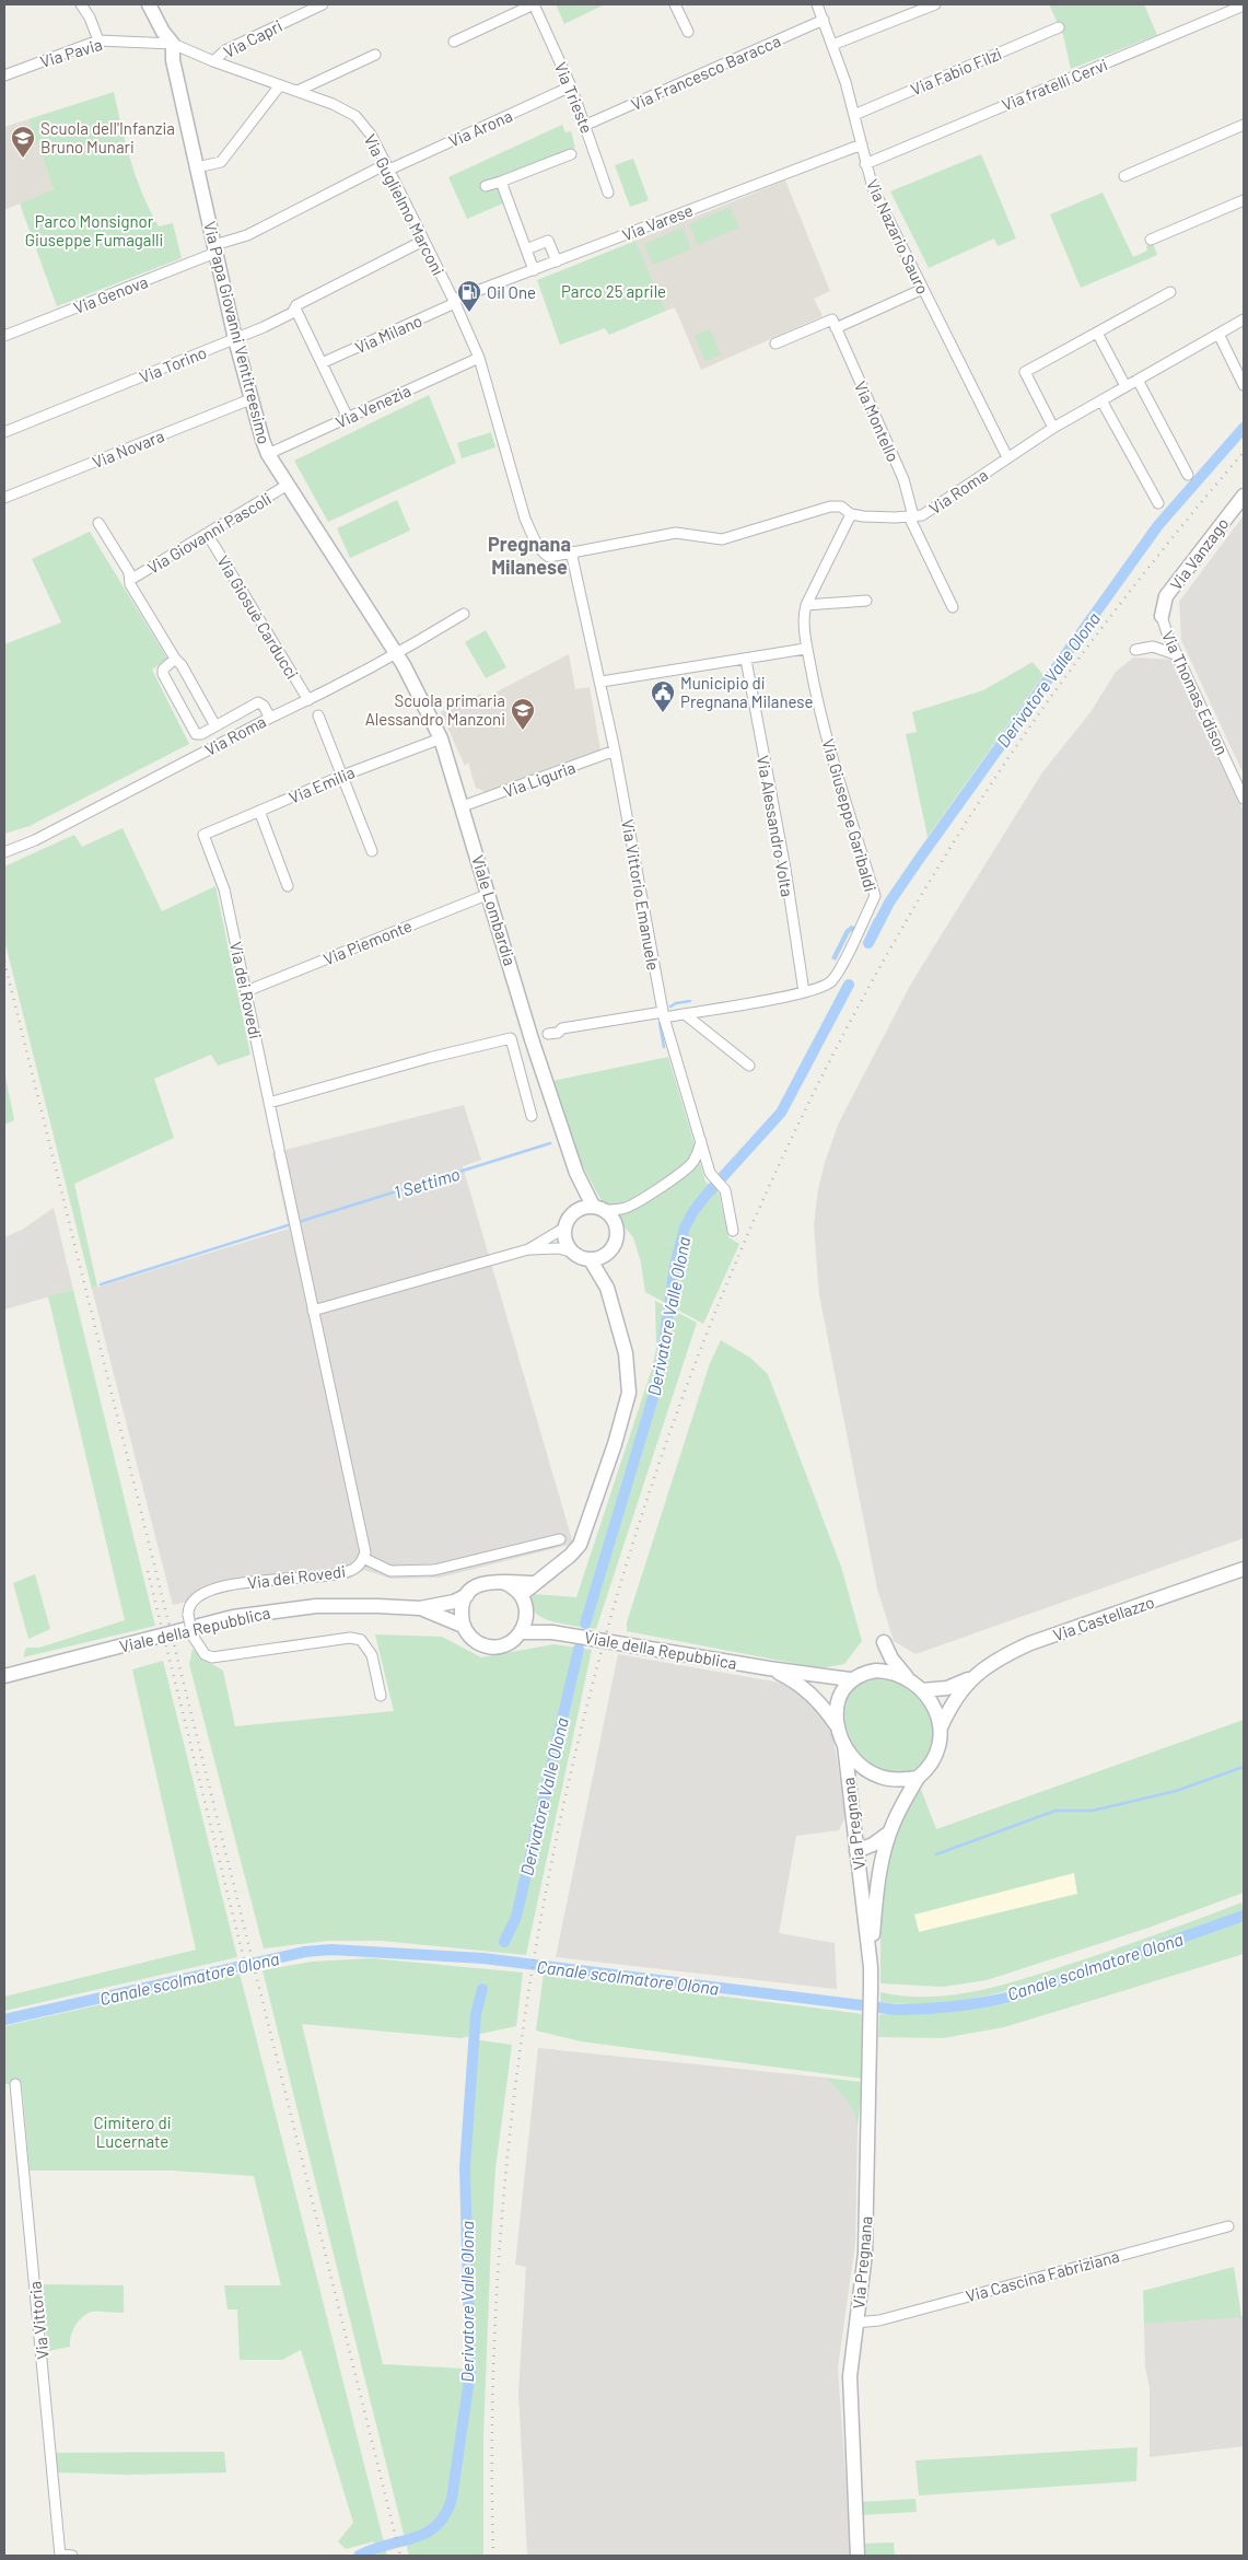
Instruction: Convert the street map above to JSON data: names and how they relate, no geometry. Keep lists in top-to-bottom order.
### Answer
{
  "streets": {
    "street": [
      "Via Capri",
      "Via Pavia",
      "Via Fabio Filzi",
      "Via Francesco Baracca",
      "Via fratelli Cervi",
      "Via Trieste",
      "Via Arona",
      "Via Guglielmo Marconi",
      "Via Varese",
      "Via Nazario Sauro",
      "Via Genova",
      "Via Papa Giovanni Ventitreesimo",
      "Via Milano",
      "Via Torino",
      "Via Venezia",
      "Via Montello",
      "Via Novara",
      "Via Roma",
      "Via Giovanni Pascoli",
      "Via Vanzago",
      "Via Giosuè Carducci",
      "Via Thomas Edison",
      "Via Liguria",
      "Via Emilia",
      "Via Giuseppe Garibaldi",
      "Via Alessandro Volta",
      "Via Vittorio Emanuele",
      "Viale Lombardia",
      "Via Piemonte",
      "Via dei Rovedi",
      "Via Castellazzo",
      "Viale della Repubblica",
      "Via Pregnana",
      "Via Cascina Fabriziana",
      "Via Vittoria"
    ]
  },
  "crossings": [
    ["Via Capri", "Via Guglielmo Marconi"],
    ["Via Pavia", "Via Guglielmo Marconi"],
    ["Via Pavia", "Via Papa Giovanni Ventitreesimo"],
    ["Via Fabio Filzi", "Via Nazario Sauro"],
    ["Via Francesco Baracca", "Via Trieste"],
    ["Via Francesco Baracca", "Via Nazario Sauro"],
    ["Via fratelli Cervi", "Via Nazario Sauro"],
    ["Via Trieste", "Via Arona"],
    ["Via Arona", "Via Guglielmo Marconi"],
    ["Via Arona", "Via Genova"],
    ["Via Guglielmo Marconi", "Via Varese"],
    ["Via Guglielmo Marconi", "Via Genova"],
    ["Via Guglielmo Marconi", "Via Papa Giovanni Ventitreesimo"],
    ["Via Guglielmo Marconi", "Via Milano"],
    ["Via Guglielmo Marconi", "Via Torino"],
    ["Via Guglielmo Marconi", "Via Venezia"],
    ["Via Guglielmo Marconi", "Via Roma"],
    ["Via Varese", "Via Nazario Sauro"],
    ["Via Varese", "Via Milano"],
    ["Via Nazario Sauro", "Via Roma"],
    ["Via Genova", "Via Papa Giovanni Ventitreesimo"],
    ["Via Papa Giovanni Ventitreesimo", "Via Torino"],
    ["Via Papa Giovanni Ventitreesimo", "Via Venezia"],
    ["Via Papa Giovanni Ventitreesimo", "Via Novara"],
    ["Via Papa Giovanni Ventitreesimo", "Via Roma"],
    ["Via Papa Giovanni Ventitreesimo", "Via Giovanni Pascoli"],
    ["Via Papa Giovanni Ventitreesimo", "Viale Lombardia"],
    ["Via Montello", "Via Roma"],
    ["Via Roma", "Via Giosuè Carducci"],
    ["Via Roma", "Via Giuseppe Garibaldi"],
    ["Via Roma", "Via Vittorio Emanuele"],
    ["Via Roma", "Viale Lombardia"],
    ["Via Giovanni Pascoli", "Via Giosuè Carducci"],
    ["Via Vanzago", "Via Thomas Edison"],
    ["Via Liguria", "Via Vittorio Emanuele"],
    ["Via Liguria", "Viale Lombardia"],
    ["Via Emilia", "Viale Lombardia"],
    ["Via Emilia", "Via dei Rovedi"],
    ["Via Giuseppe Garibaldi", "Via Alessandro Volta"],
    ["Via Giuseppe Garibaldi", "Via Vittorio Emanuele"],
    ["Viale Lombardia", "Via Piemonte"],
    ["Via Piemonte", "Via dei Rovedi"],
    ["Via Castellazzo", "Viale della Repubblica"],
    ["Via Castellazzo", "Via Pregnana"],
    ["Viale della Repubblica", "Via Pregnana"],
    ["Via Pregnana", "Via Cascina Fabriziana"]
  ],
  "districts": ["Pregnana Milanese"],
  "water": ["Derivatore Valle Olona", "1 Settimo", "Canale scolmatore Olona"],
  "parks": ["Parco Monsignor Giuseppe Fumagalli", "Parco 25 aprile", "Cimitero di Lucernate"],
  "places": {
    "school or university": ["Scuola dell'Infanzia Bruno Munari", "Scuola primaria Alessandro Manzoni"],
    "fuel station": ["Oil One"],
    "public building": ["Municipio di Pregnana Milanese"]
  }
}
